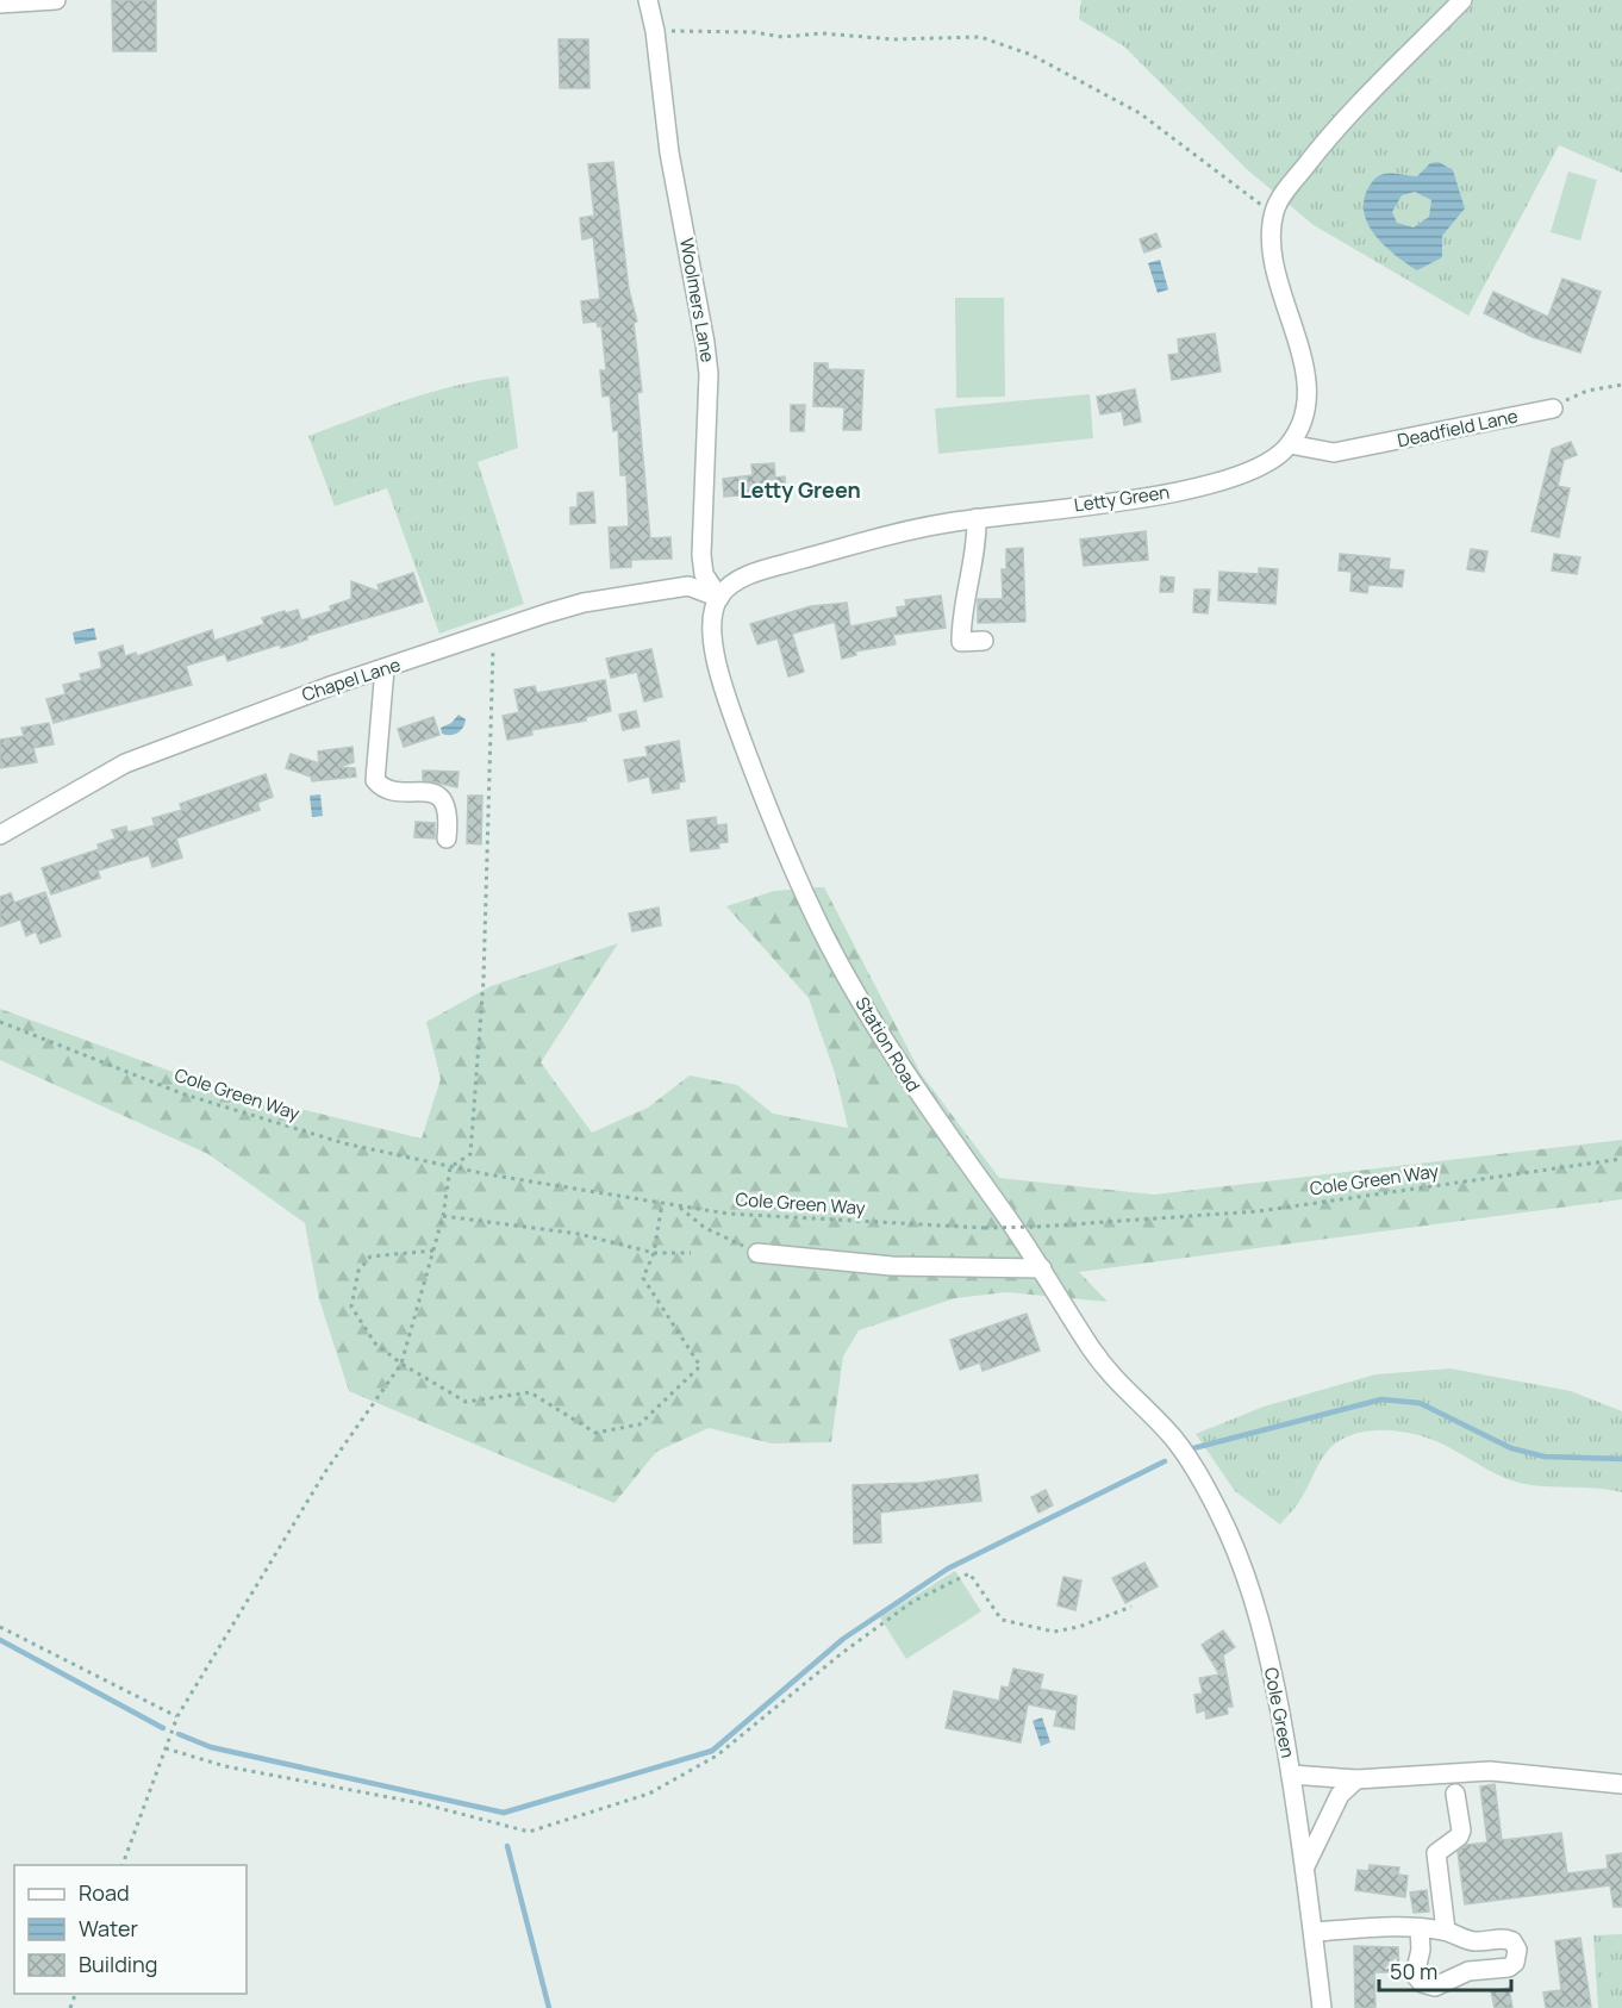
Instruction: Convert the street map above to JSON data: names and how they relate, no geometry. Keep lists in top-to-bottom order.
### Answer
{
  "streets": {
    "street": [
      "Woolmers Lane",
      "Deadfield Lane",
      "Letty Green",
      "Chapel Lane",
      "Station Road",
      "Cole Green"
    ],
    "path": ["Cole Green Way"]
  },
  "crossings": [
    ["Woolmers Lane", "Letty Green"],
    ["Woolmers Lane", "Chapel Lane"],
    ["Woolmers Lane", "Station Road"],
    ["Deadfield Lane", "Letty Green"],
    ["Letty Green", "Chapel Lane"],
    ["Letty Green", "Station Road"],
    ["Chapel Lane", "Station Road"],
    ["Station Road", "Cole Green"]
  ],
  "districts": ["Letty Green"],
  "legend": ["Road", "Water", "Building"],
  "scale_bar": "50 m"
}
